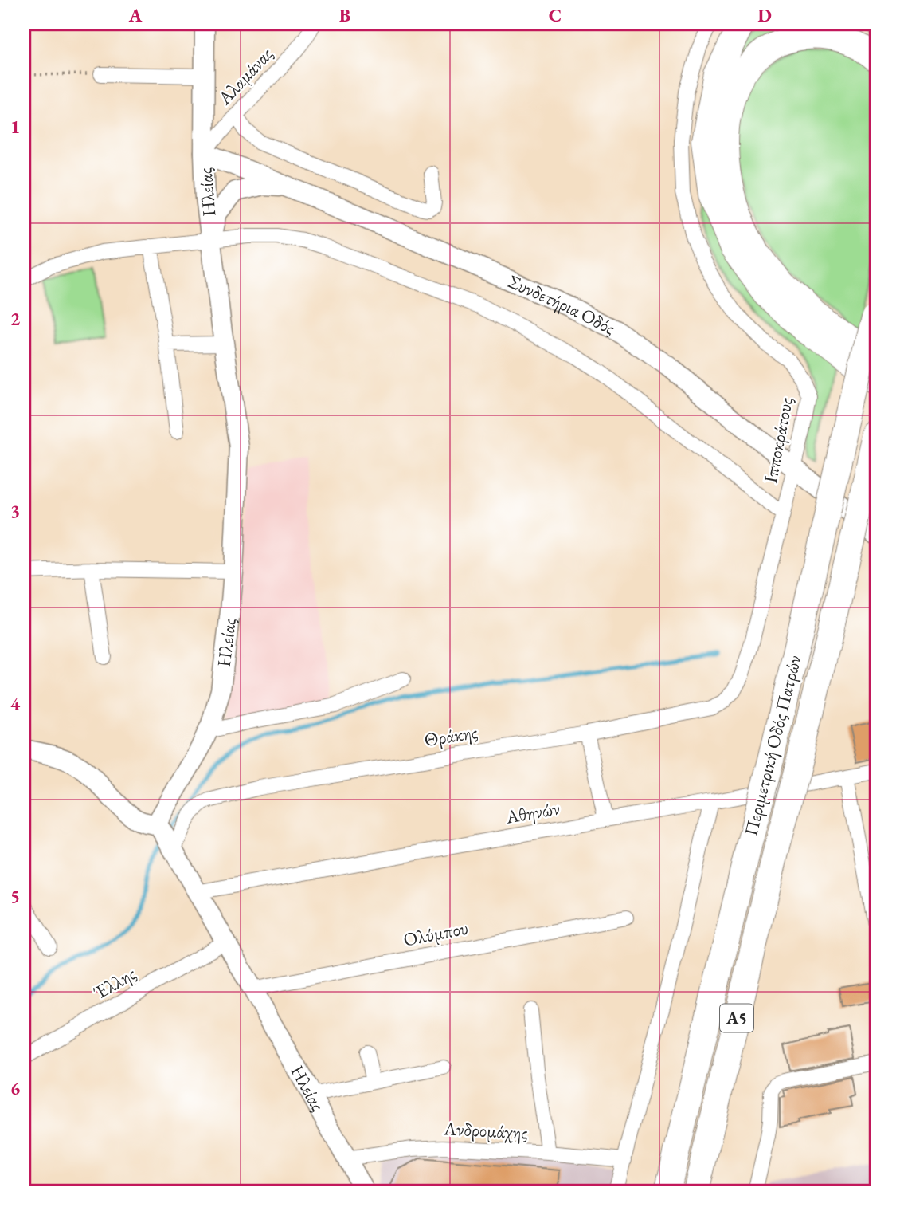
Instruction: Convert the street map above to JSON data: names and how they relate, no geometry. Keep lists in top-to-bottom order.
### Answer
{
  "streets": {
    "highway": ["Περιμετρική Οδός Πατρών", "Α5"],
    "main road": ["Ηλείας", "Συνδετήρια Οδός"],
    "street": [
      "Αλαμάνας",
      "Ιπποκράτους",
      "Θράκης",
      "Αθηνών",
      "Ολύμπου",
      "Έλλης",
      "Ανδρομάχης"
    ]
  },
  "crossings": [
    ["Αλαμάνας", "Ηλείας"],
    ["Αλαμάνας", "Συνδετήρια Οδός"],
    ["Ηλείας", "Συνδετήρια Οδός"],
    ["Ηλείας", "Θράκης"],
    ["Ηλείας", "Αθηνών"],
    ["Ηλείας", "Ολύμπου"],
    ["Ηλείας", "Έλλης"],
    ["Ηλείας", "Ανδρομάχης"],
    ["Συνδετήρια Οδός", "Ιπποκράτους"],
    ["Ιπποκράτους", "Θράκης"]
  ],
  "grid": {
    "columns": [
      "A",
      "B",
      "C",
      "D"
    ],
    "rows": [
      "1",
      "2",
      "3",
      "4",
      "5",
      "6"
    ]
  }
}
